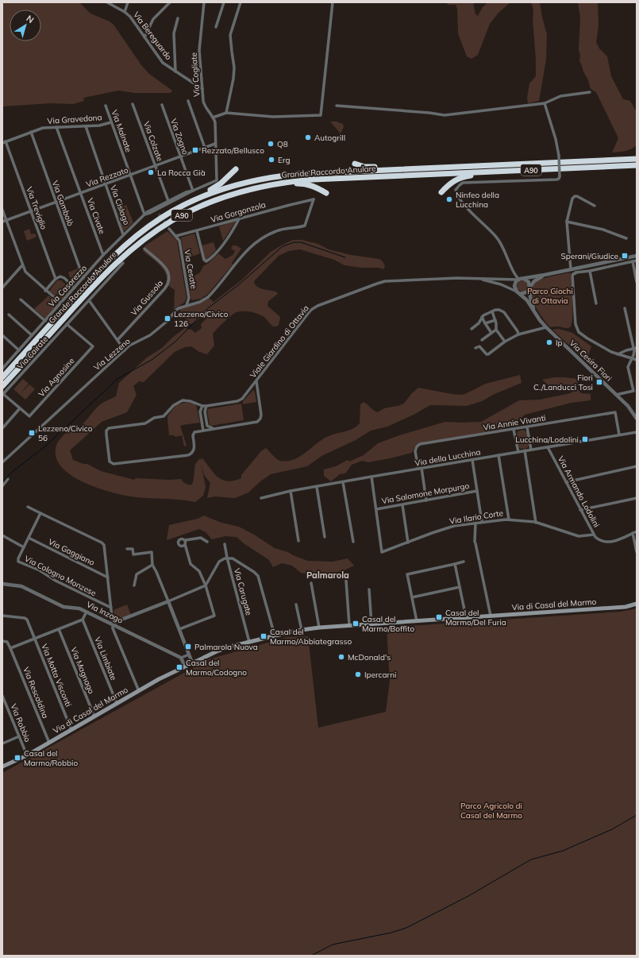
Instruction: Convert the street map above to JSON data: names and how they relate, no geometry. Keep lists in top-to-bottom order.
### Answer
{
  "streets": {
    "highway": ["A90", "Grande Raccordo Anulare"],
    "main road": ["Via di Casal del Marmo"],
    "street": [
      "Via Bereguardo",
      "Via Cogliate",
      "Via Gravedona",
      "Via Malnate",
      "Via Zogno",
      "Via Colzate",
      "Via Rezzato",
      "Via Gambolò",
      "Via Cislago",
      "Via Treviglio",
      "Via Gorgonzola",
      "Via Civate",
      "Via Cesate",
      "Via Casorezzo",
      "Via Gussola",
      "Viale Giardino di Ottavia",
      "Via Cairate",
      "Via Lezzeno",
      "Via Cesira Fiori",
      "Via Agnosine",
      "Via Annie Vivanti",
      "Via della Lucchina",
      "Via Armando Lodolini",
      "Via Salomone Morpurgo",
      "Via Ilario Corte",
      "Via Gaggiano",
      "Via Cologno Monzese",
      "Via Carugate",
      "Via Inzago",
      "Via Limbiate",
      "Via Magnago",
      "Via Motta Visconti",
      "Via Rescaldina",
      "Via Robbio"
    ]
  },
  "crossings": [
    ["Via Bereguardo", "Via Cogliate"],
    ["Via Cogliate", "Via Rezzato"],
    ["Via Cogliate", "Via Casorezzo"],
    ["Via Gravedona", "Via Malnate"],
    ["Via Gravedona", "Via Gambolò"],
    ["Via Gravedona", "Via Cislago"],
    ["Via Gravedona", "Via Treviglio"],
    ["Via Gravedona", "Via Civate"],
    ["Via Malnate", "Via Rezzato"],
    ["Via Malnate", "Via Casorezzo"],
    ["Via Zogno", "Via Rezzato"],
    ["Via Zogno", "Via Casorezzo"],
    ["Via Colzate", "Via Rezzato"],
    ["Via Colzate", "Via Casorezzo"],
    ["Via Rezzato", "Via Gambolò"],
    ["Via Rezzato", "Via Cislago"],
    ["Via Rezzato", "Via Treviglio"],
    ["Via Rezzato", "Via Civate"],
    ["Via Gambolò", "Via Casorezzo"],
    ["Via Cislago", "Via Casorezzo"],
    ["Via Gorgonzola", "Via Cesate"],
    ["Via Gorgonzola", "Via Lezzeno"],
    ["Via Civate", "Via Casorezzo"],
    ["Via Cesate", "Via Lezzeno"],
    ["Viale Giardino di Ottavia", "Via Cesira Fiori"],
    ["Via Cairate", "Via Agnosine"],
    ["Via Annie Vivanti", "Via della Lucchina"],
    ["Via della Lucchina", "Via Armando Lodolini"],
    ["Via Armando Lodolini", "Via Ilario Corte"],
    ["Via Salomone Morpurgo", "Via Ilario Corte"],
    ["Via Gaggiano", "Via Cologno Monzese"],
    ["Via Cologno Monzese", "Via di Casal del Marmo"],
    ["Via Cologno Monzese", "Via Inzago"],
    ["Via Carugate", "Via di Casal del Marmo"],
    ["Via di Casal del Marmo", "Via Limbiate"],
    ["Via di Casal del Marmo", "Via Magnago"],
    ["Via di Casal del Marmo", "Via Motta Visconti"],
    ["Via di Casal del Marmo", "Via Rescaldina"],
    ["Via di Casal del Marmo", "Via Robbio"]
  ],
  "districts": ["Palmarola"],
  "parks": ["Parco Giochi di Ottavia", "Parco Agricolo di Casal del Marmo"],
  "places": {
    "other": [
      "Autogrill",
      "Q8",
      "Erg",
      "La Rocca Già",
      "Ninfeo della Lucchina",
      "Ip",
      "McDonald's",
      "Ipercarni"
    ],
    "transit": [
      "Rezzato/Bellusco",
      "Sperani/Giudice",
      "Lezzeno/Civico 126",
      "Fiori C./Landucci Tosi",
      "Lezzeno/Civico 56",
      "Lucchina/Lodolini",
      "Casal del Marmo/Del Furia",
      "Casal del Marmo/Boffito",
      "Casal del Marmo/Abbiategrasso",
      "Palmarola Nuova",
      "Casal del Marmo/Codogno",
      "Casal del Marmo/Robbio"
    ]
  },
  "north": "top right"
}
